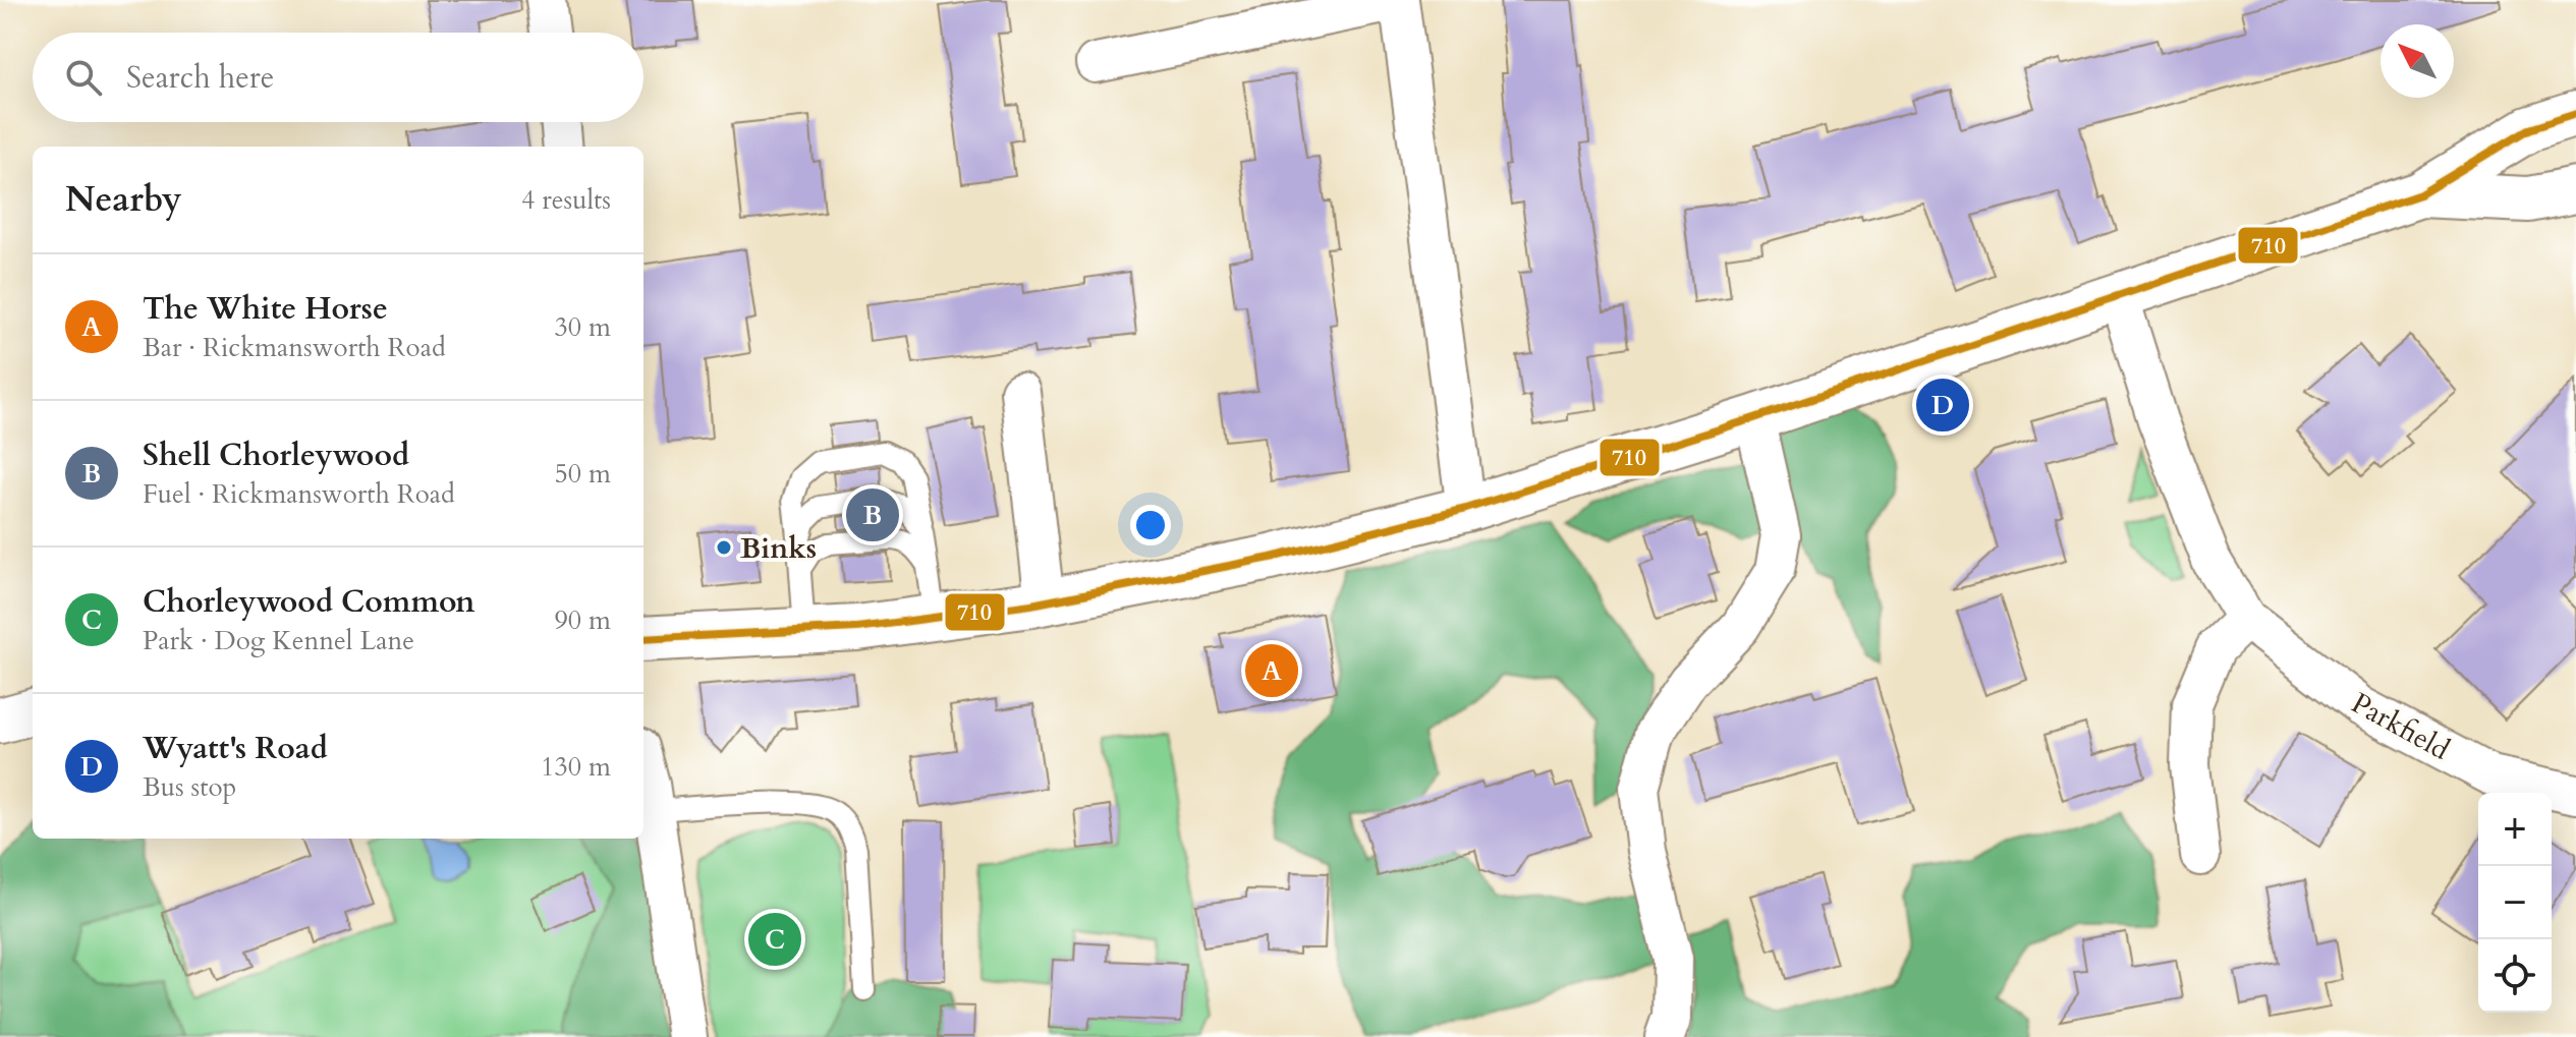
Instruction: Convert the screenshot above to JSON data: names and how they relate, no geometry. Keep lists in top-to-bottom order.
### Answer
{
  "streets": {
    "street": ["Parkfield"]
  },
  "places": ["Binks"],
  "lines": ["transit line 710"],
  "north": "top left",
  "page": {
    "search": "Search here",
    "heading": ["Nearby", "4 results"],
    "list": [
      {
        "mark": "A",
        "name": "The White Horse",
        "note": "Bar · Rickmansworth Road",
        "value": "30 m"
      },
      {
        "mark": "B",
        "name": "Shell Chorleywood",
        "note": "Fuel · Rickmansworth Road",
        "value": "50 m"
      },
      {
        "mark": "C",
        "name": "Chorleywood Common",
        "note": "Park · Dog Kennel Lane",
        "value": "90 m"
      },
      {
        "mark": "D",
        "name": "Wyatt's Road",
        "note": "Bus stop",
        "value": "130 m"
      }
    ],
    "pins": [
      "D",
      "B",
      "A",
      "C"
    ],
    "map_buttons": ["+", "−"]
  }
}
